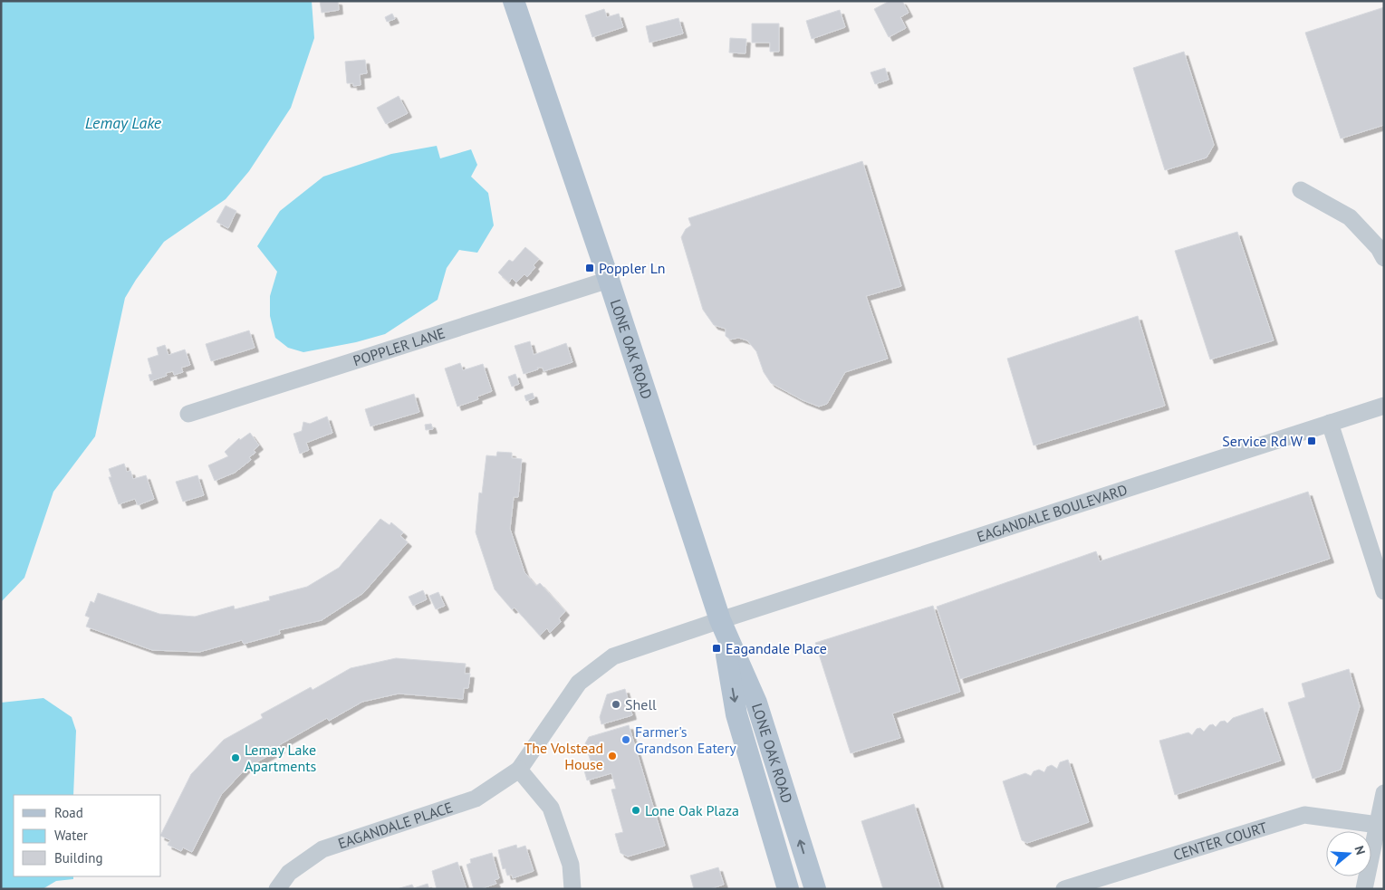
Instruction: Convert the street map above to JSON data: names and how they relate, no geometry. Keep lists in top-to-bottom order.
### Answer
{
  "streets": {
    "main road": ["LONE OAK ROAD"],
    "street": [
      "POPPLER LANE",
      "EAGANDALE BOULEVARD",
      "EAGANDALE PLACE",
      "CENTER COURT"
    ]
  },
  "crossings": [
    ["POPPLER LANE", "LONE OAK ROAD"],
    ["LONE OAK ROAD", "EAGANDALE BOULEVARD"],
    ["LONE OAK ROAD", "EAGANDALE PLACE"],
    ["EAGANDALE BOULEVARD", "EAGANDALE PLACE"]
  ],
  "water": ["Lemay Lake"],
  "places": {
    "transit": ["Poppler Ln", "Service Rd W", "Eagandale Place"],
    "other": [
      "Shell",
      "Farmer's Grandson Eatery",
      "The Volstead House",
      "Lemay Lake Apartments",
      "Lone Oak Plaza"
    ]
  },
  "legend": ["Road", "Water", "Building"],
  "north": "right"
}
